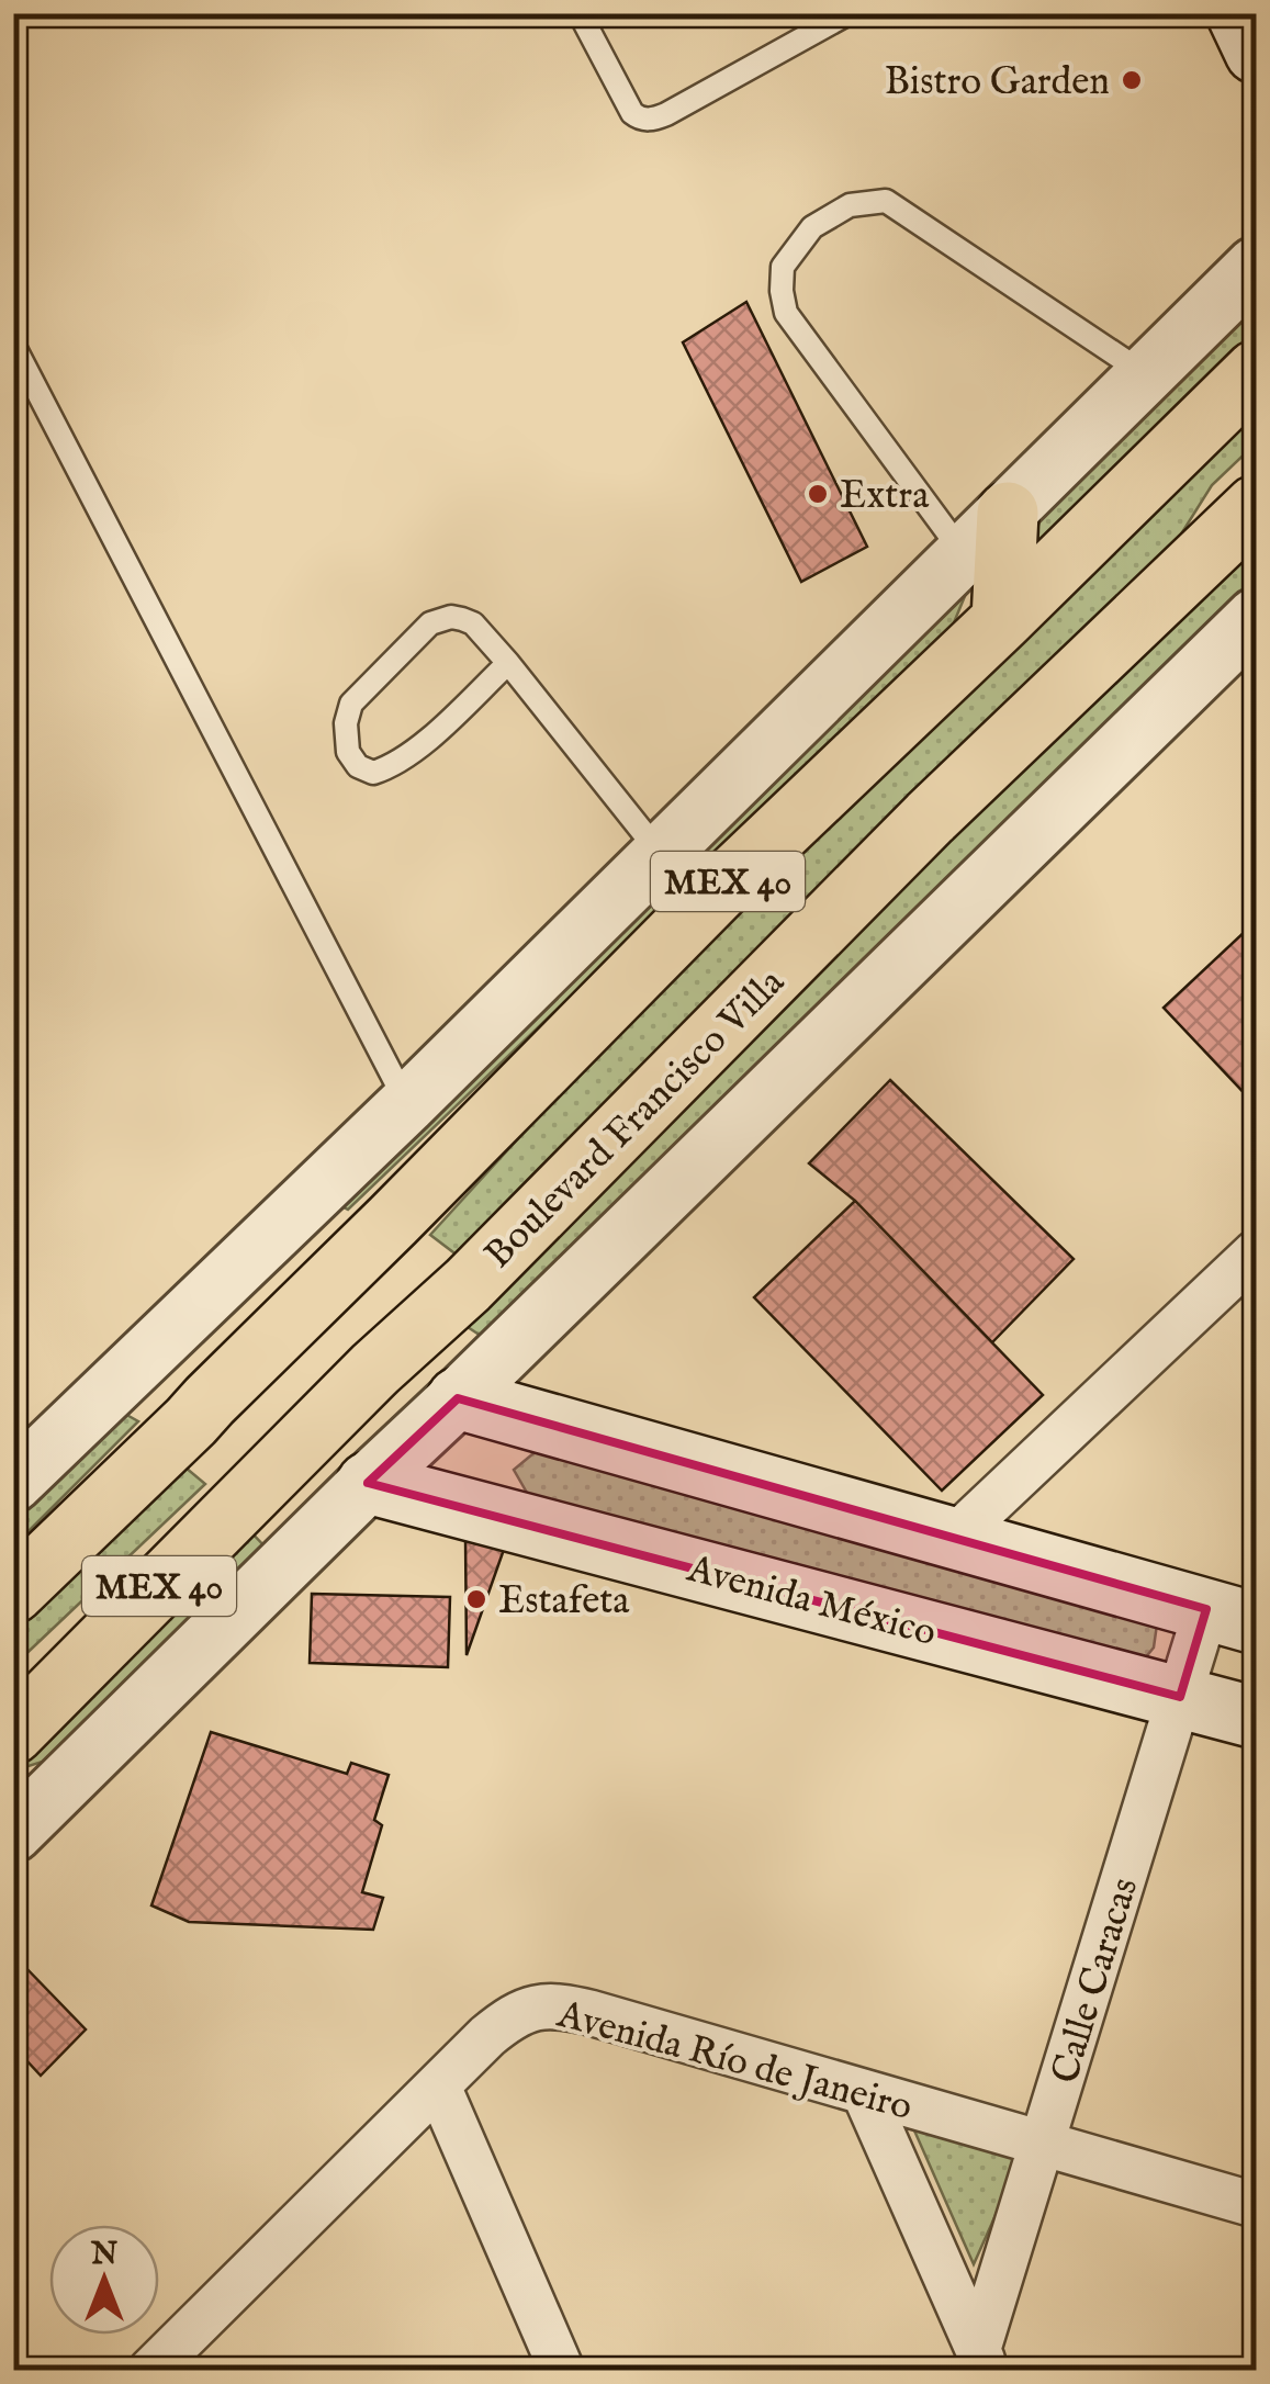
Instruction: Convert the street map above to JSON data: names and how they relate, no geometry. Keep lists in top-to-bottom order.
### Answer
{
  "streets": {
    "main road": ["MEX 40", "Boulevard Francisco Villa", "Avenida México"],
    "street": ["Calle Caracas", "Avenida Río de Janeiro"]
  },
  "crossings": [
    ["Boulevard Francisco Villa", "Avenida México"],
    ["Avenida México", "Calle Caracas"],
    ["Calle Caracas", "Avenida Río de Janeiro"]
  ],
  "places": ["Bistro Garden", "Extra", "Estafeta"],
  "north": "top"
}
